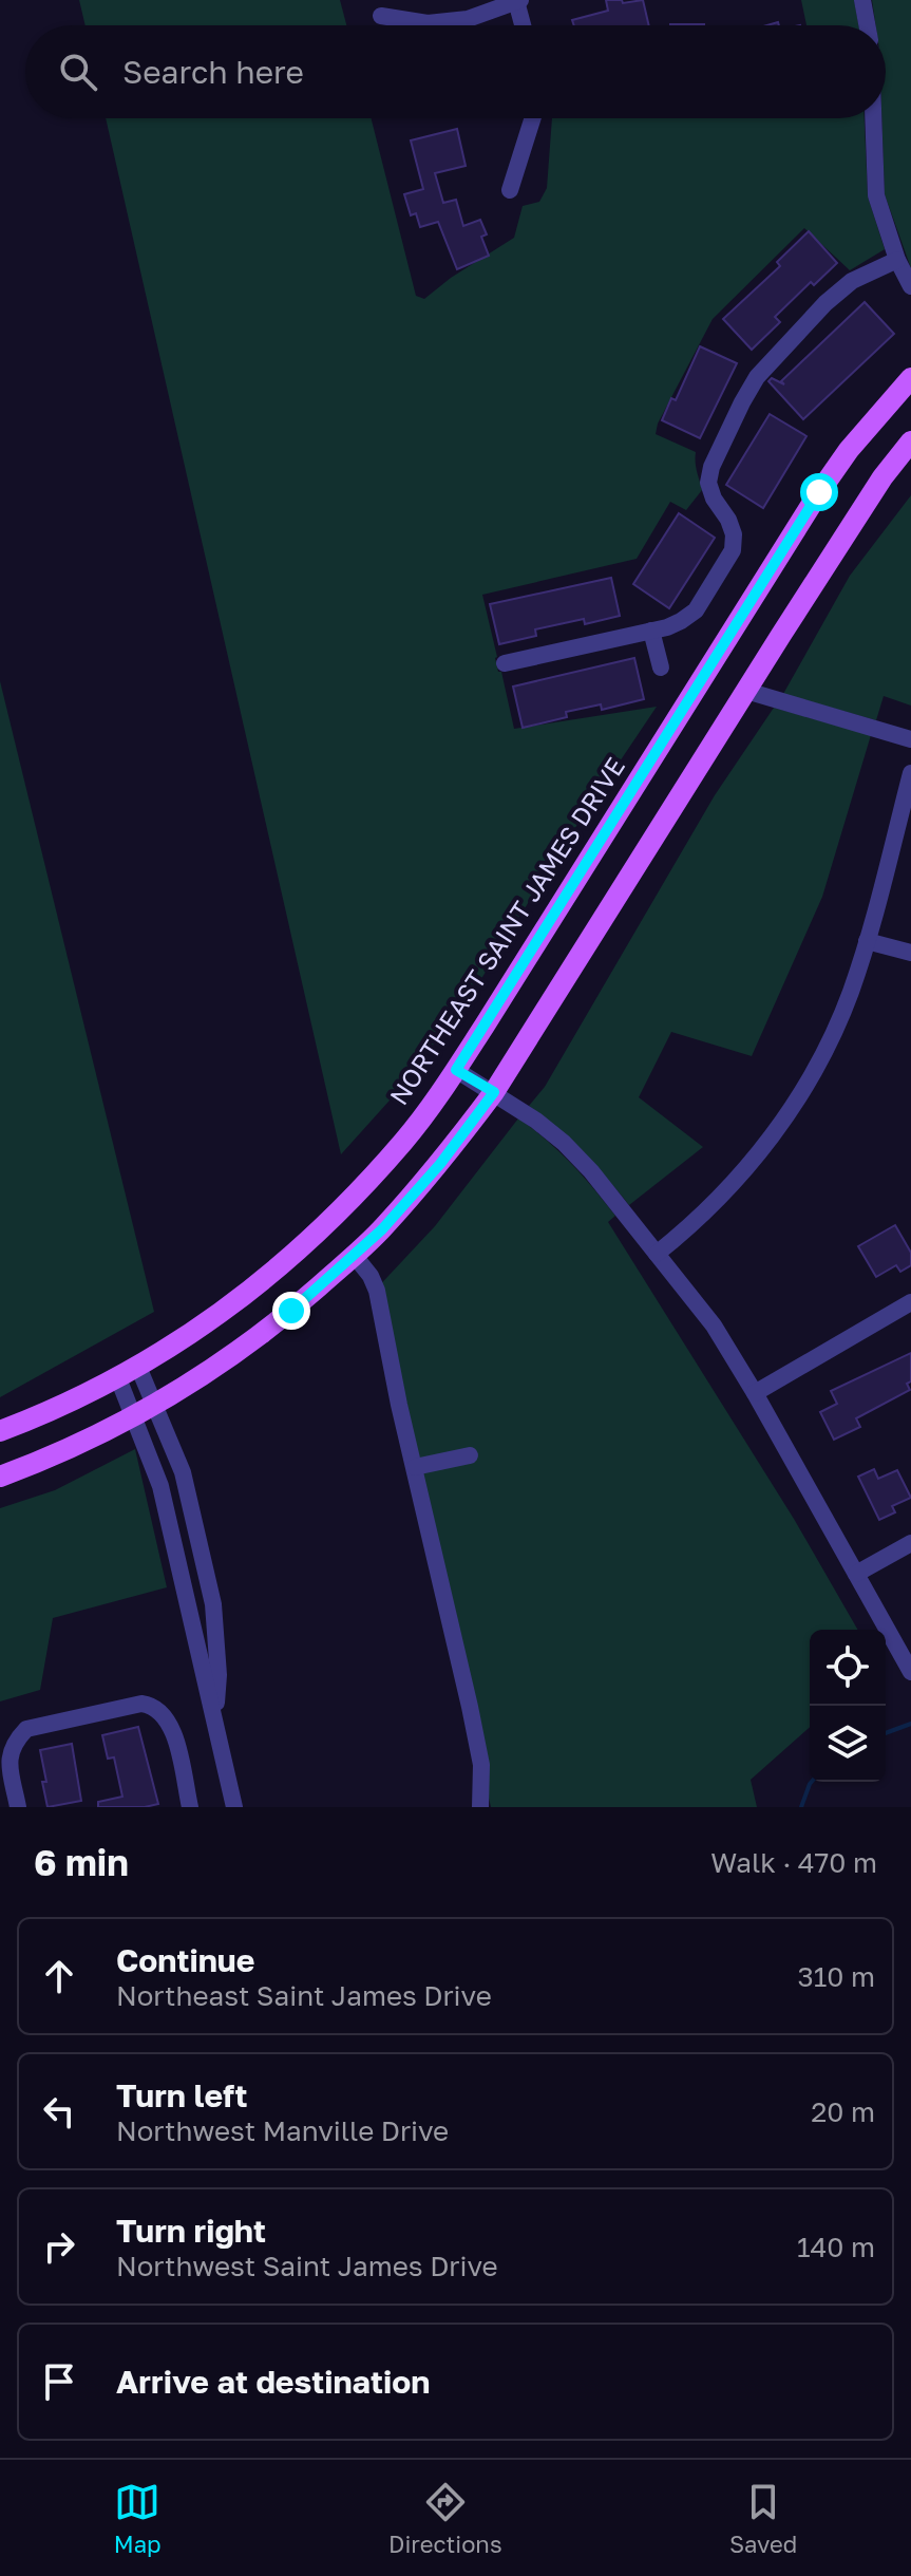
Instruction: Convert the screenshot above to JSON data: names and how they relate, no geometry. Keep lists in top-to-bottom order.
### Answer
{
  "streets": {
    "main road": ["NORTHEAST SAINT JAMES DRIVE"]
  },
  "page": {
    "search": "Search here",
    "heading": ["6 min", "Walk · 470 m"],
    "list": [
      ["Continue", "Northeast Saint James Drive", "310 m"],
      ["Turn left", "Northwest Manville Drive", "20 m"],
      ["Turn right", "Northwest Saint James Drive", "140 m"],
      "Arrive at destination"
    ],
    "nav": ["Map", "Directions", "Saved"]
  }
}
